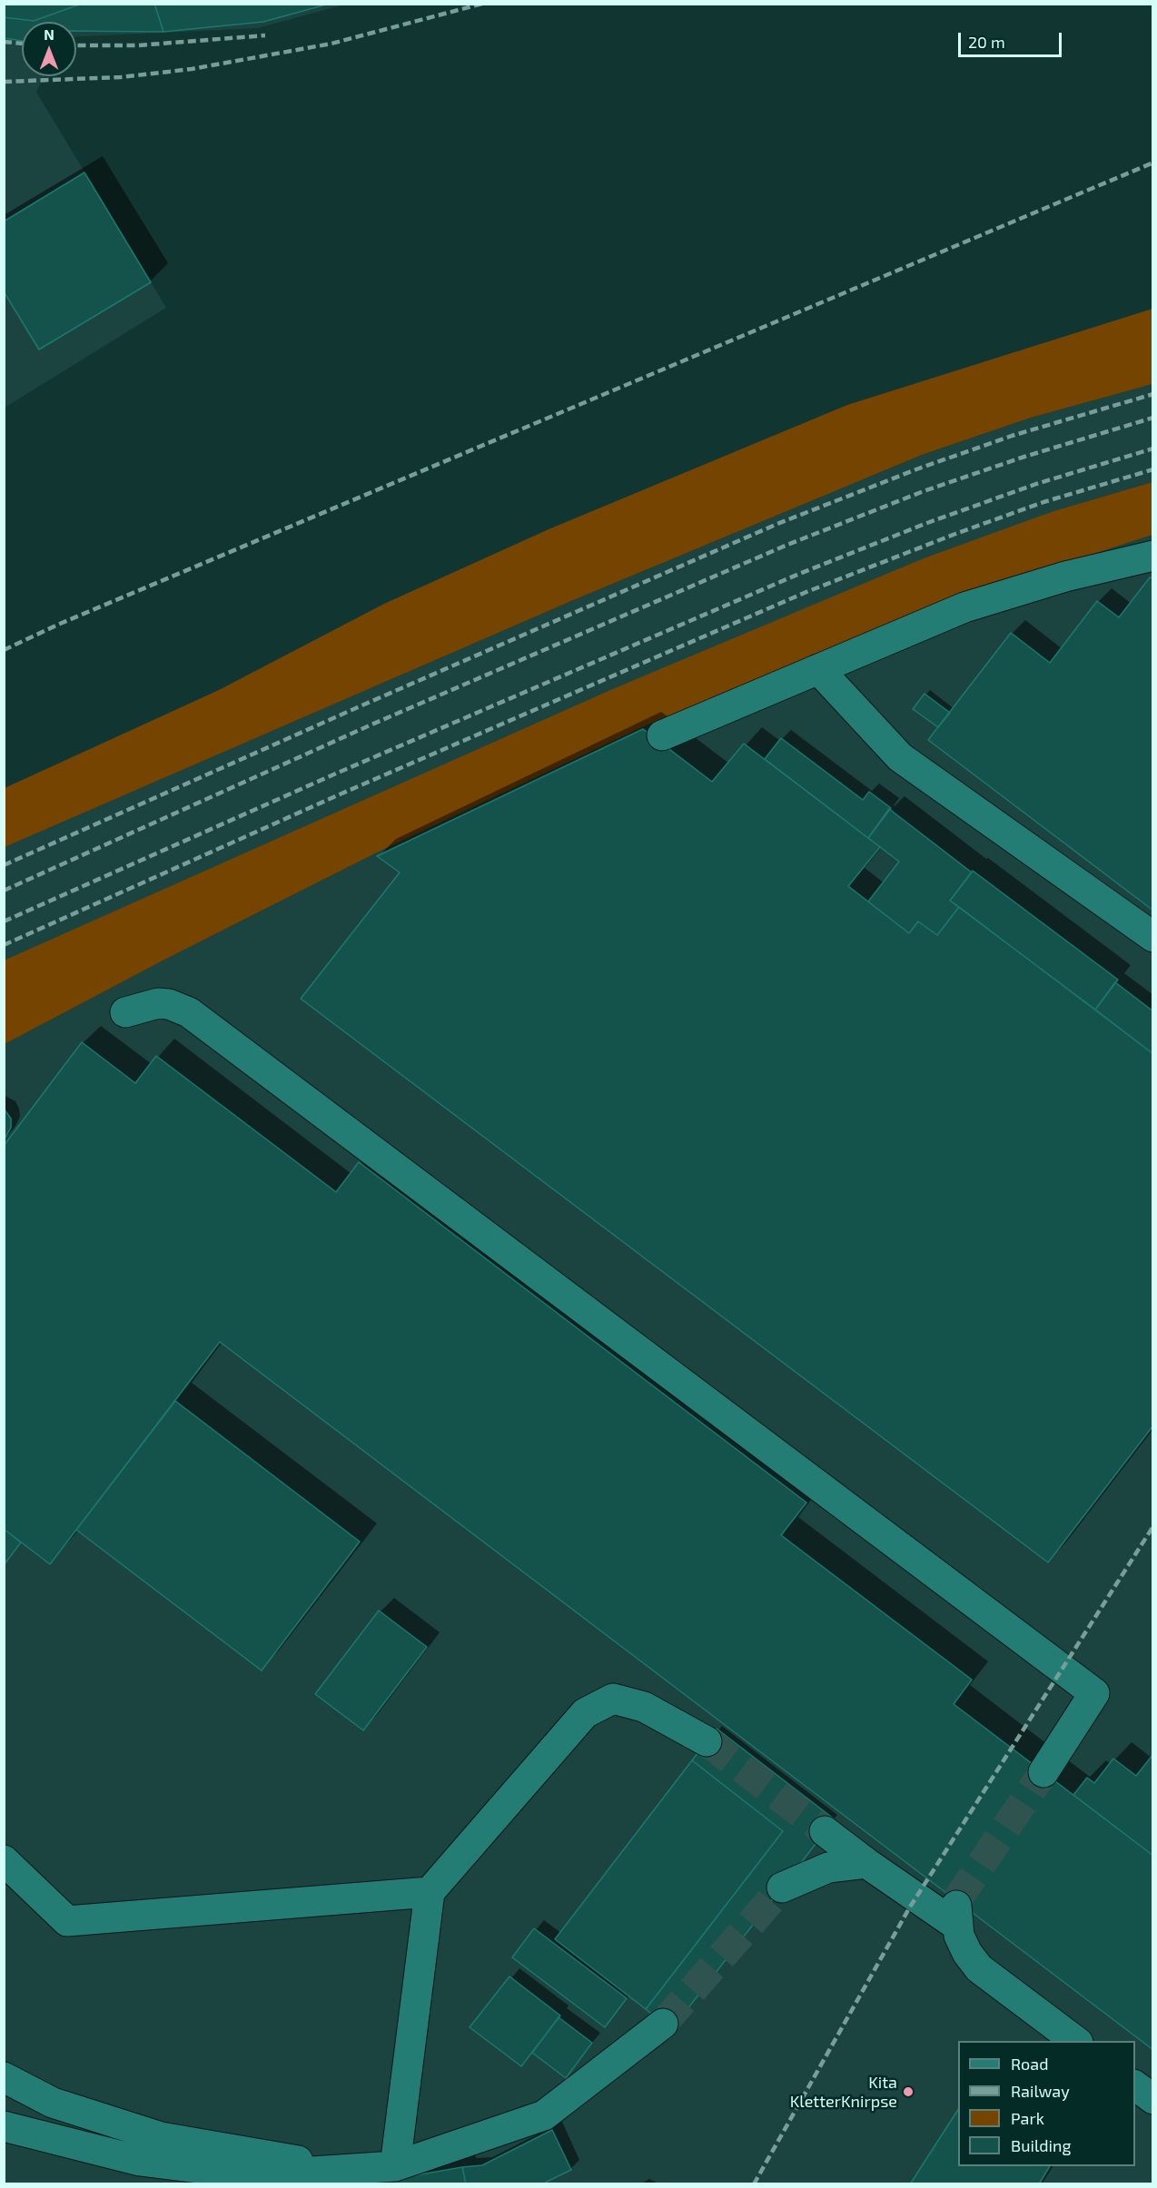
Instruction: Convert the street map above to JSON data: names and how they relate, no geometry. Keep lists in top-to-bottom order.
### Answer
{
  "places": ["Kita KletterKnirpse"],
  "legend": [
    "Road",
    "Railway",
    "Park",
    "Building"
  ],
  "scale_bar": "20 m",
  "north": "top"
}
